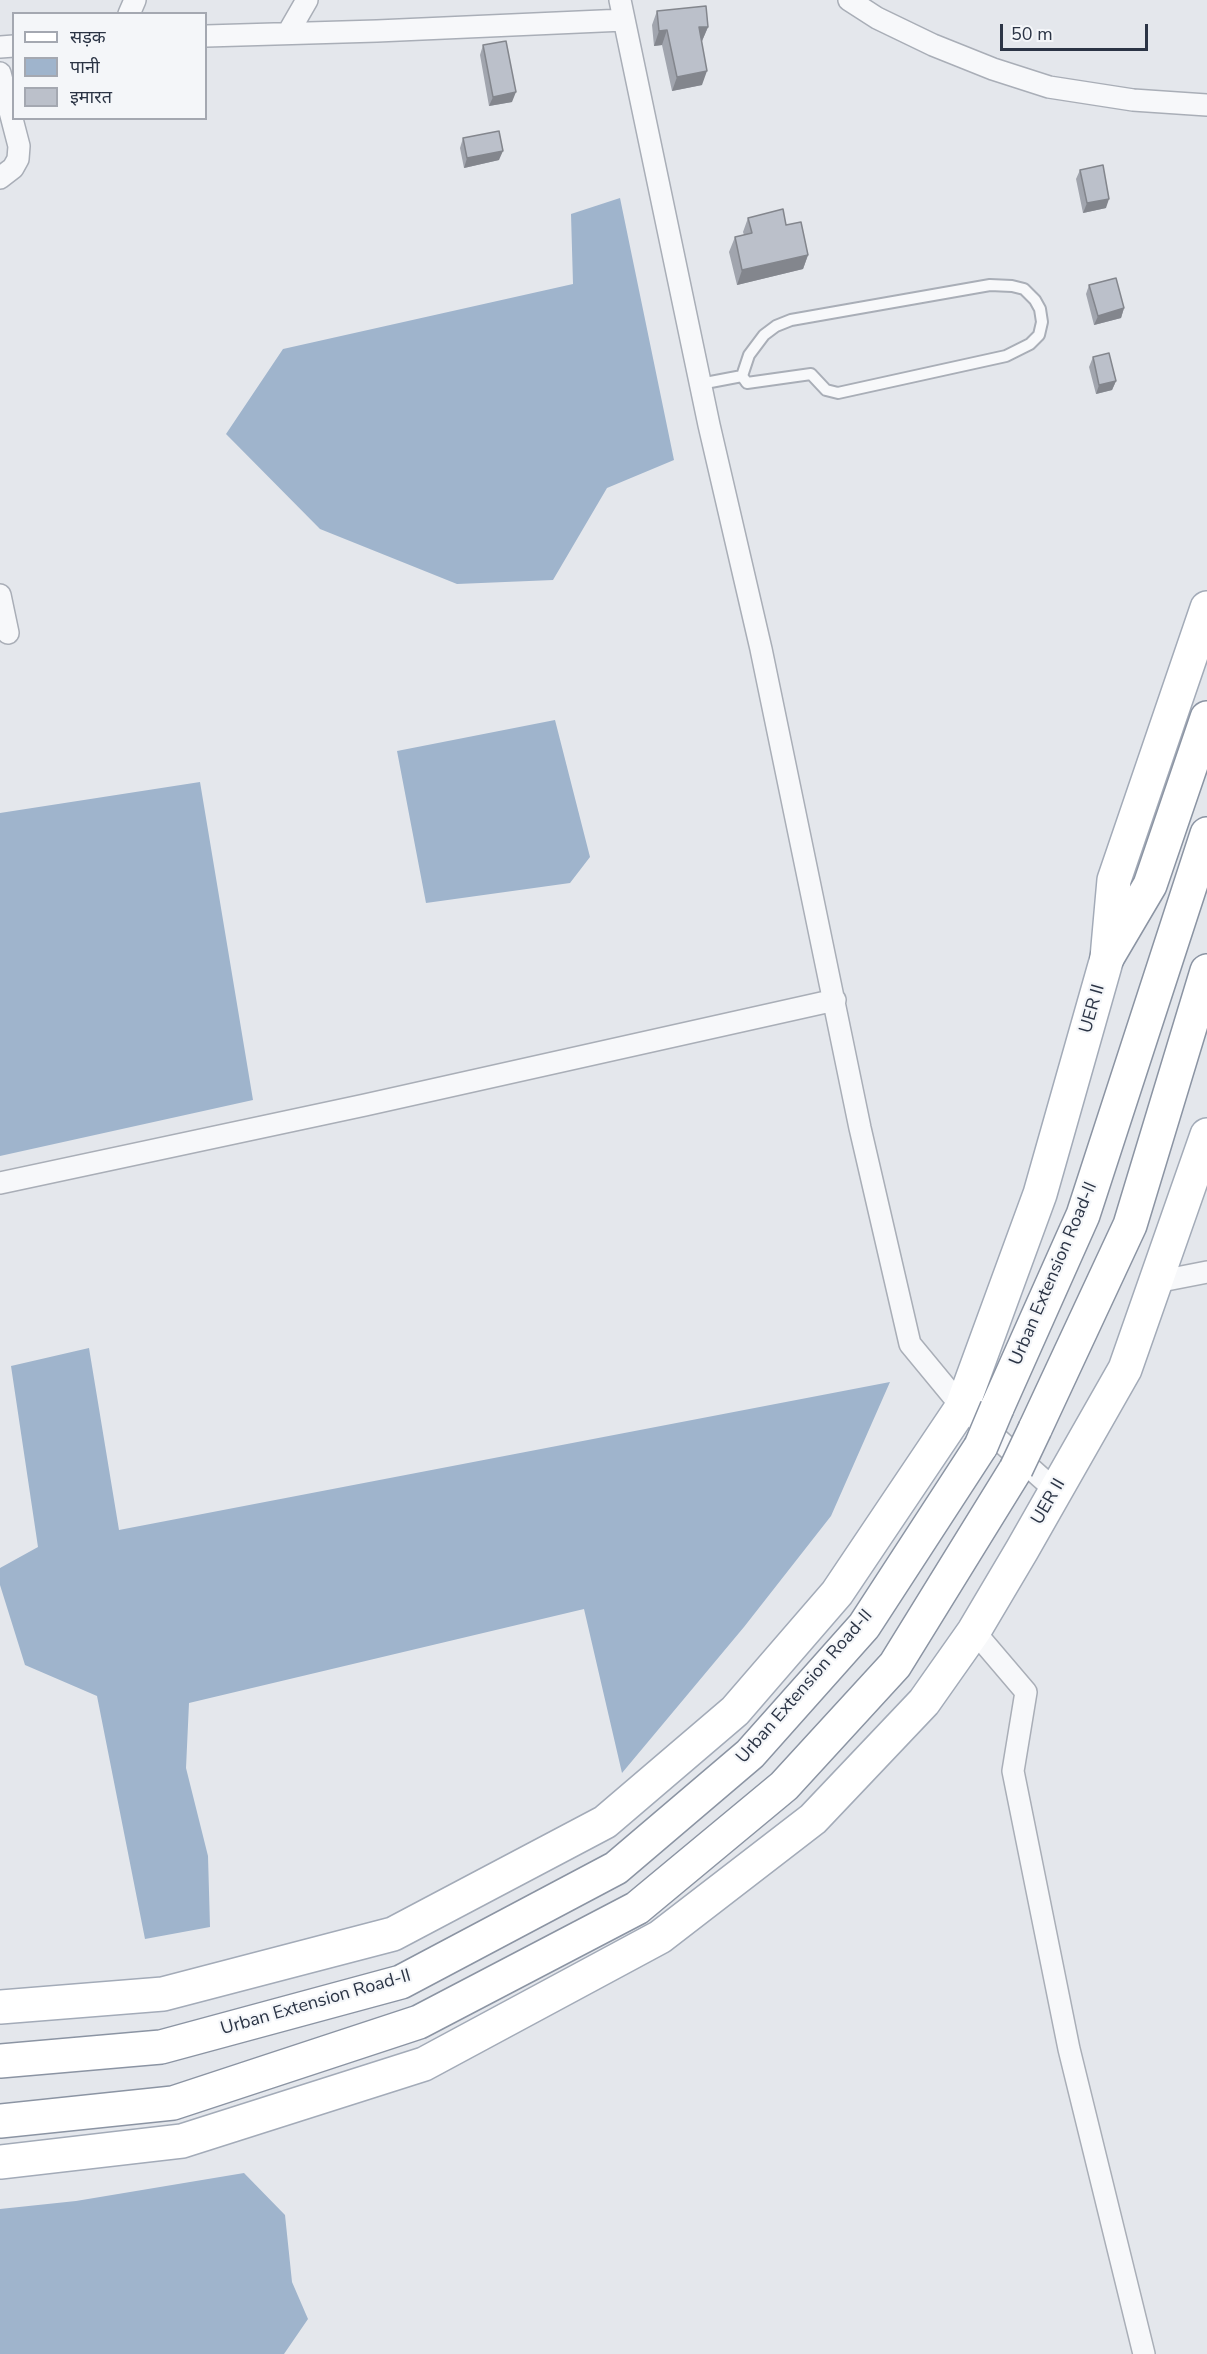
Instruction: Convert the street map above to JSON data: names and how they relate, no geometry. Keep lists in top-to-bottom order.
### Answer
{
  "streets": {
    "main road": ["UER II", "Urban Extension Road-II"]
  },
  "legend": ["सड़क", "पानी", "इमारत"],
  "scale_bar": "50 m"
}
